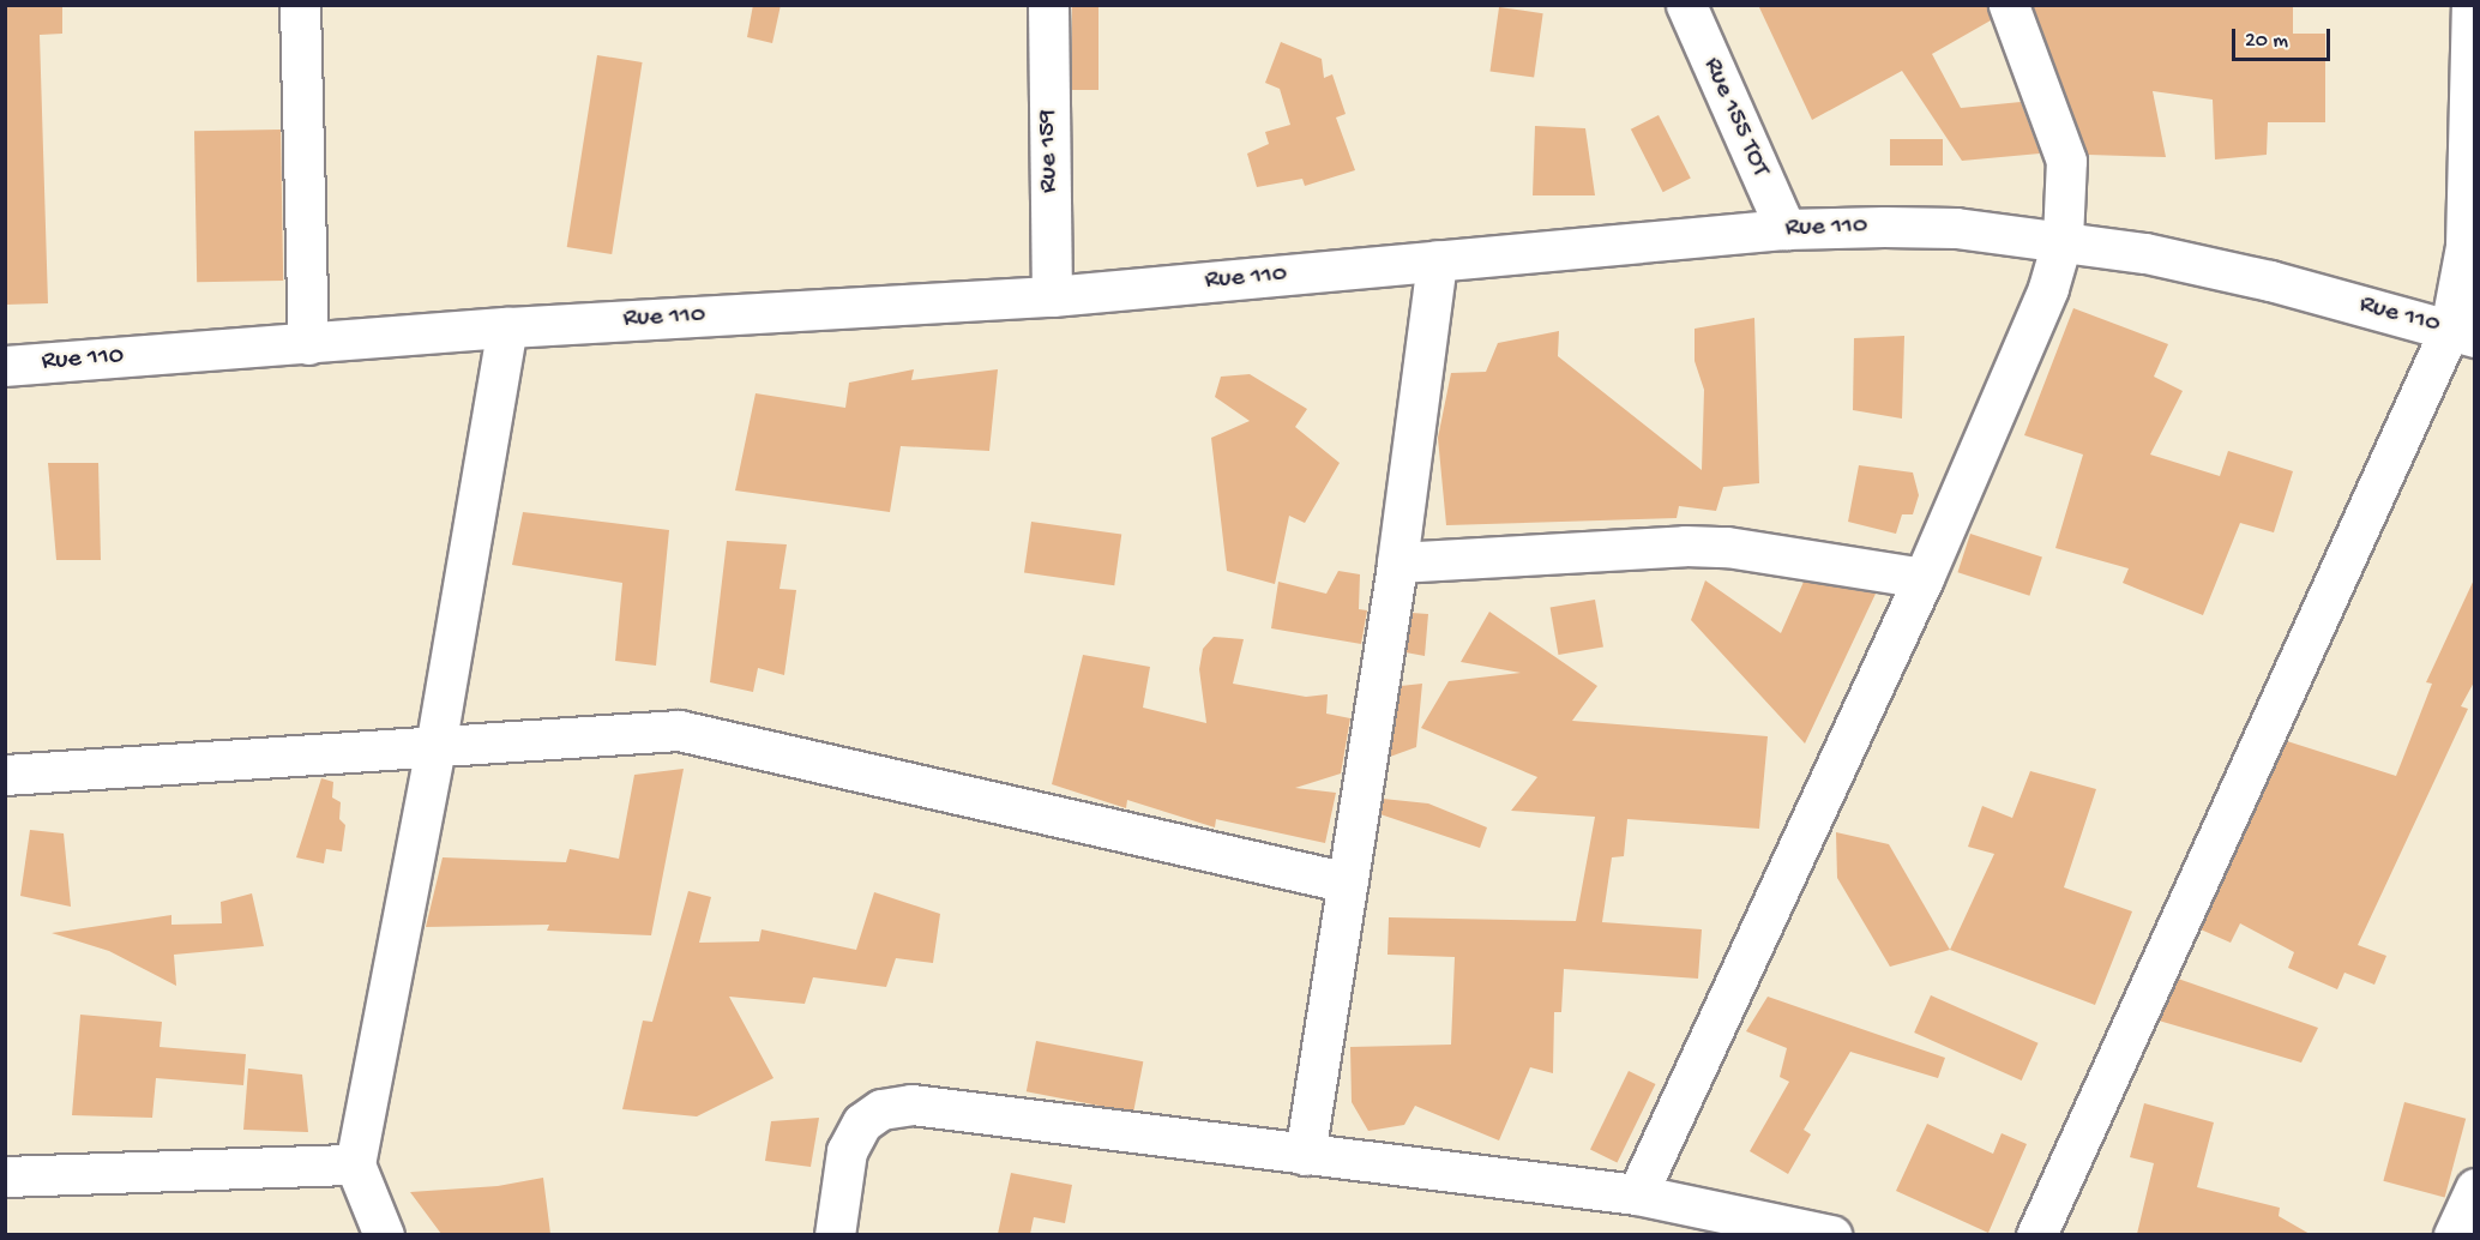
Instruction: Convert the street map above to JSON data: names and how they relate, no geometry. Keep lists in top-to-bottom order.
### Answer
{
  "streets": {
    "street": ["Rue 155 TOT", "Rue 159", "Rue 110"]
  },
  "crossings": [
    ["Rue 155 TOT", "Rue 110"],
    ["Rue 159", "Rue 110"]
  ],
  "scale_bar": "20 m"
}
